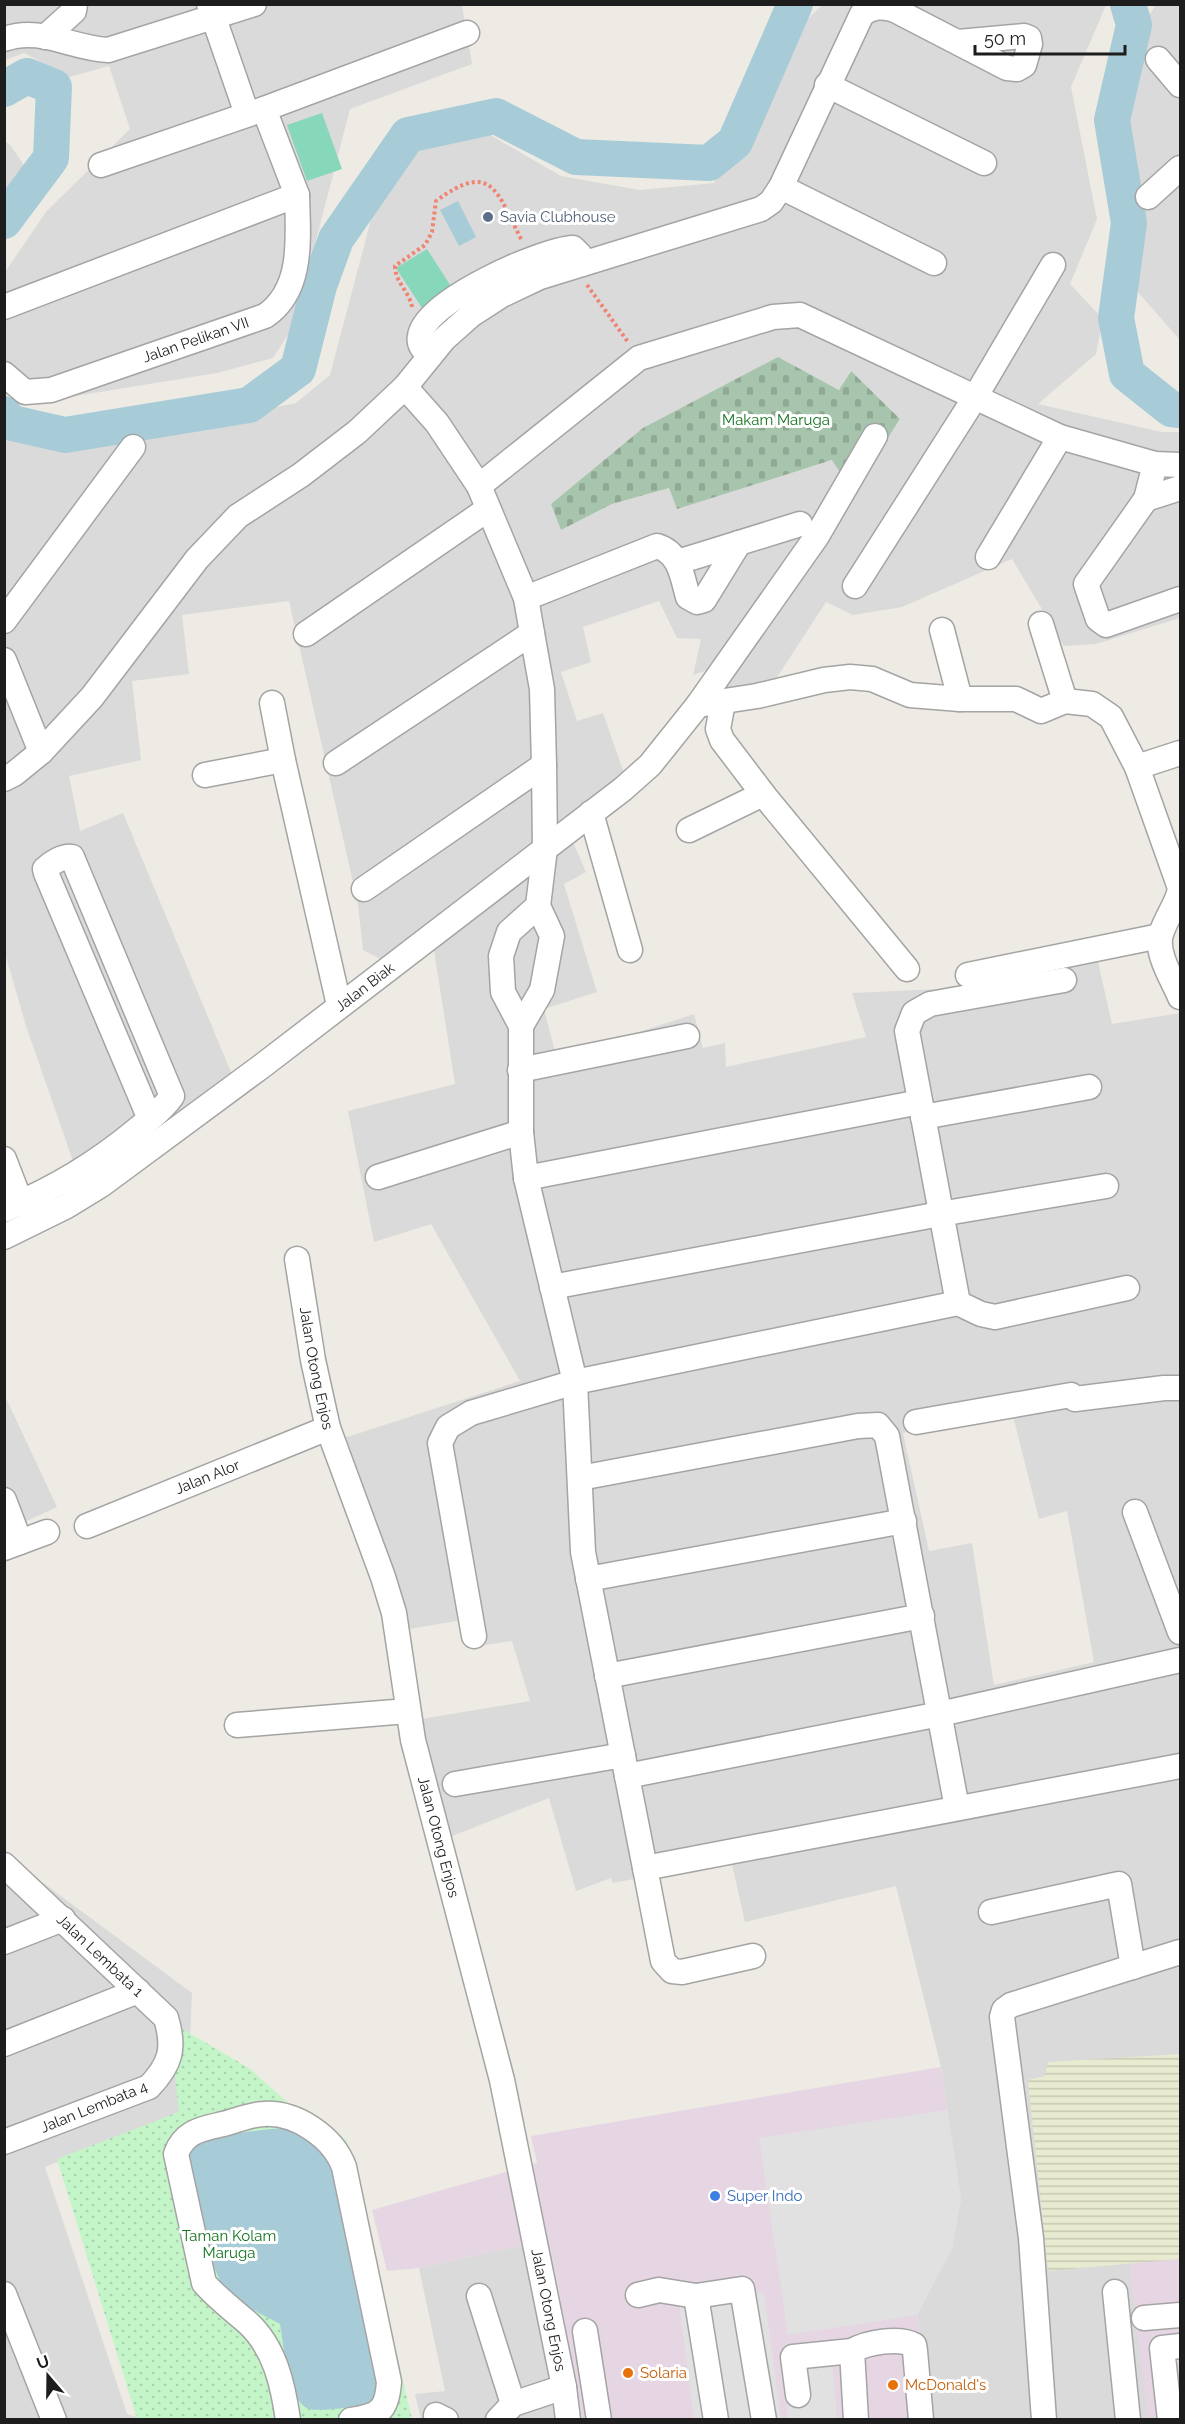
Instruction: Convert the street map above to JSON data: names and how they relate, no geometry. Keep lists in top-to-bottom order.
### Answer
{
  "streets": {
    "street": [
      "Jalan Pelikan VII",
      "Jalan Biak",
      "Jalan Otong Enjos",
      "Jalan Alor",
      "Jalan Lembata 1",
      "Jalan Lembata 4"
    ]
  },
  "crossings": [
    ["Jalan Otong Enjos", "Jalan Alor"],
    ["Jalan Lembata 1", "Jalan Lembata 4"]
  ],
  "parks": ["Makam Maruga", "Taman Kolam Maruga"],
  "places": [
    "Savia Clubhouse",
    "Super Indo",
    "Solaria",
    "McDonald's"
  ],
  "scale_bar": "50 m",
  "north": "top"
}
